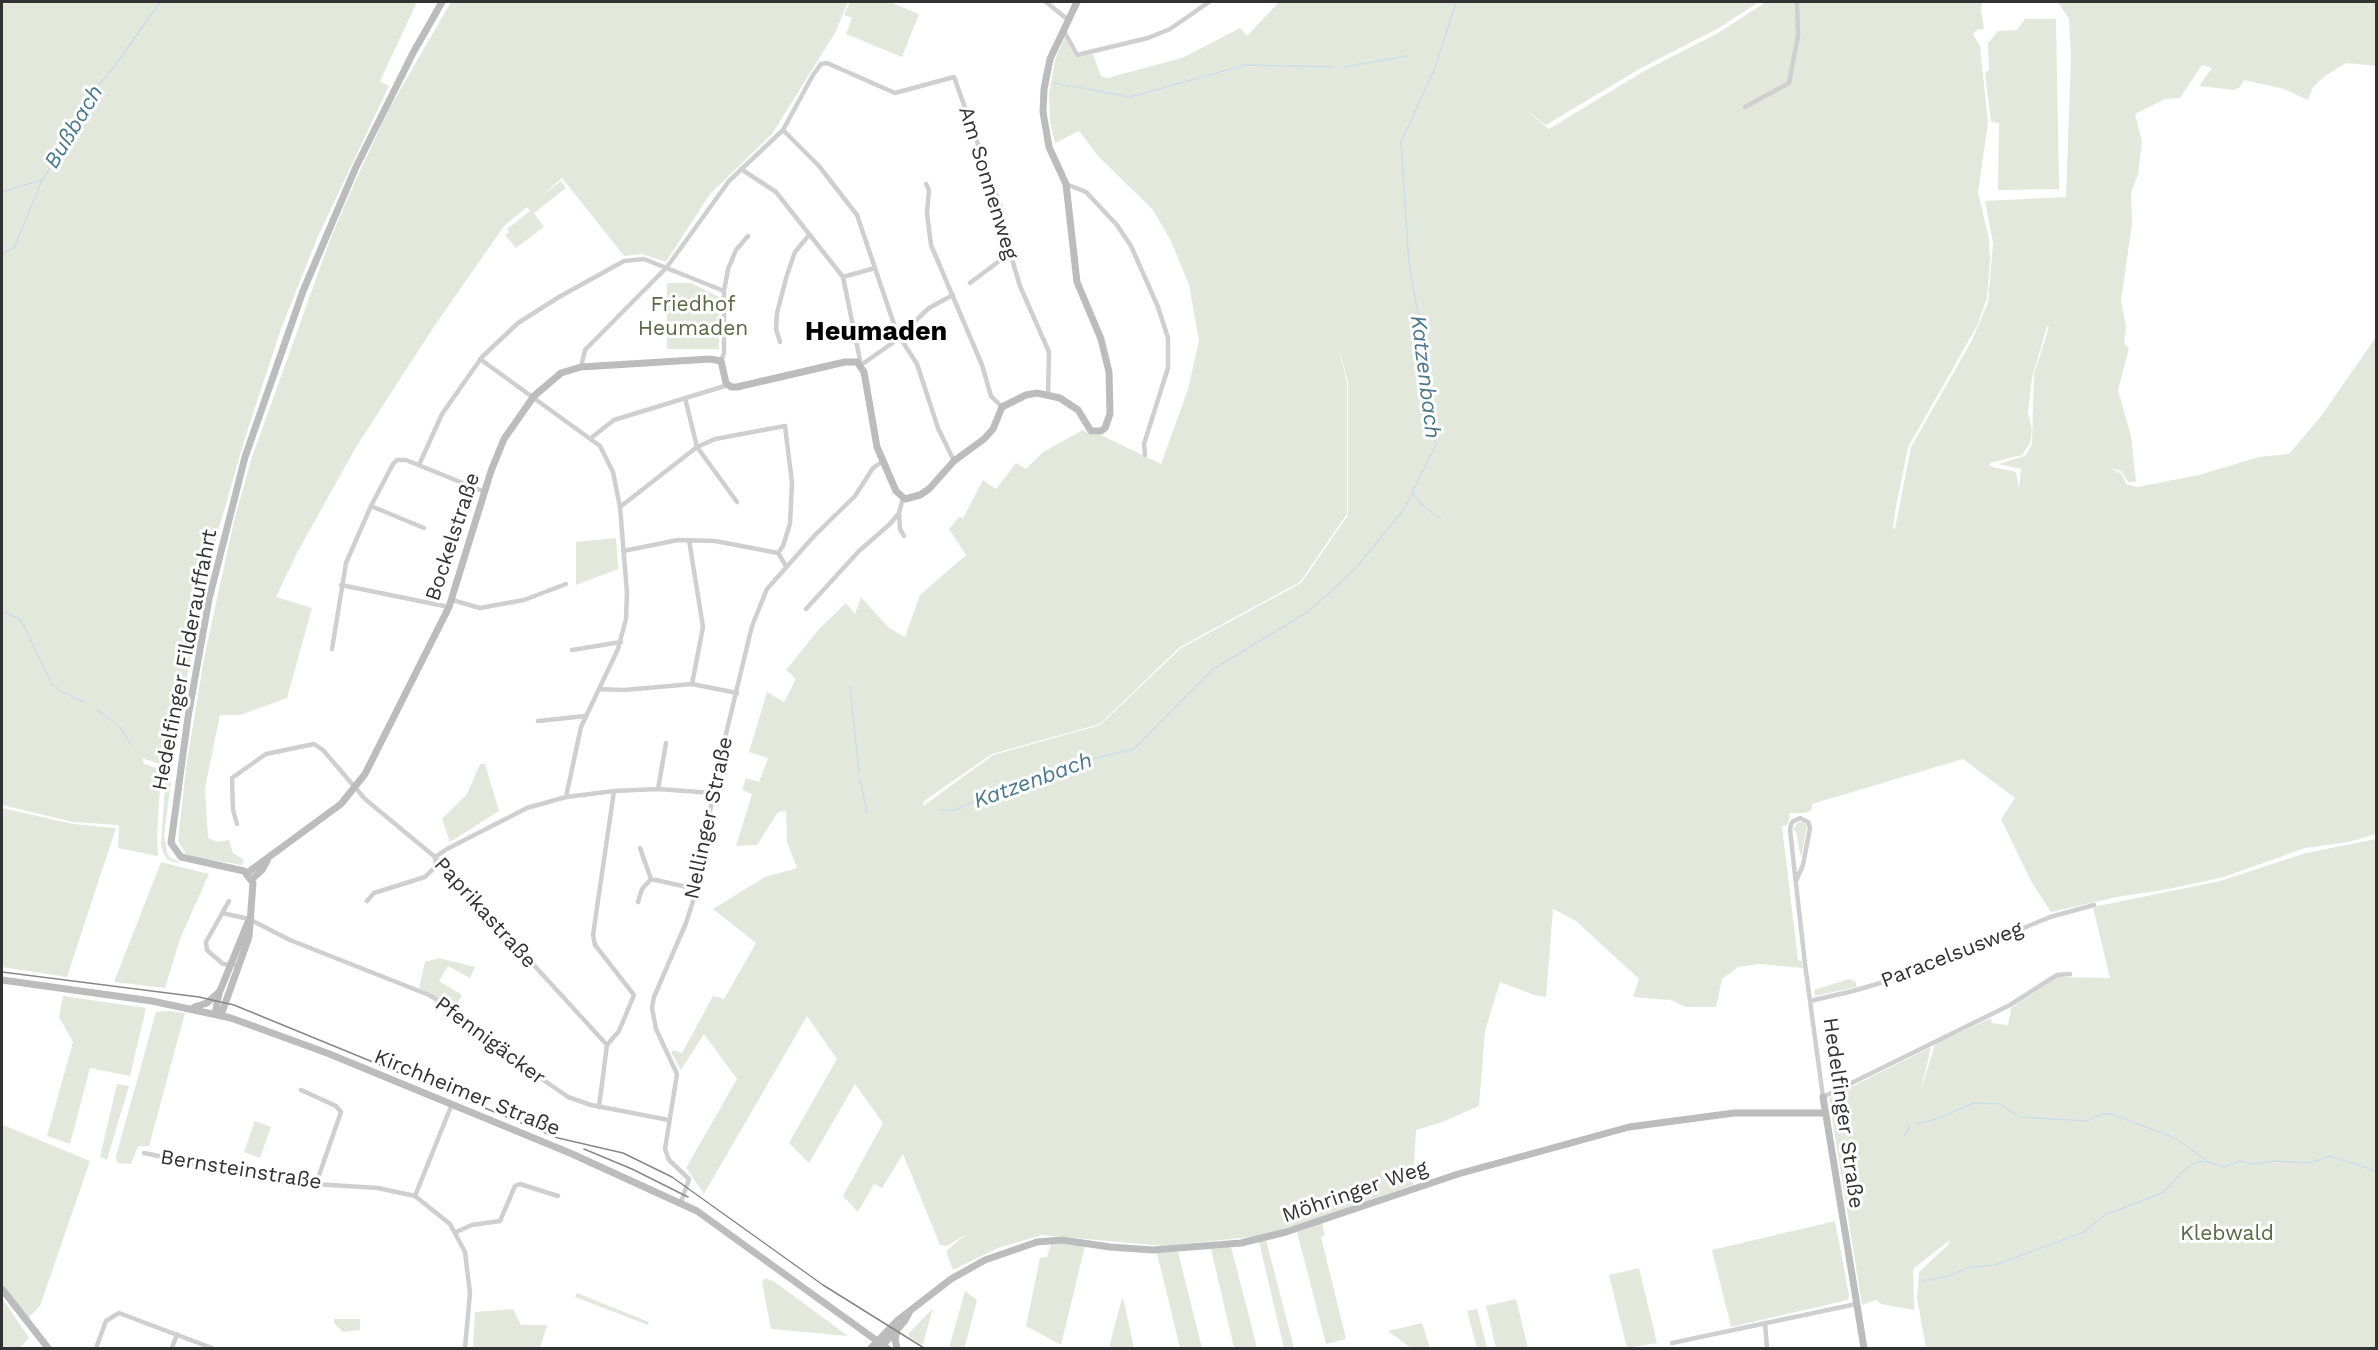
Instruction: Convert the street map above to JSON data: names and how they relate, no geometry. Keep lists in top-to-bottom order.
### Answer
{
  "streets": {
    "street": [
      "Am Sonnenweg",
      "Bockelstraße",
      "Hedelfinger Filderauffahrt",
      "Nellinger Straße",
      "Paprikastraße",
      "Paracelsusweg",
      "Pfennigäcker",
      "Kirchheimer Straße",
      "Hedelfinger Straße",
      "Bernsteinstraße",
      "Möhringer Weg"
    ]
  },
  "crossings": [
    ["Bockelstraße", "Hedelfinger Filderauffahrt"],
    ["Bockelstraße", "Paprikastraße"],
    ["Nellinger Straße", "Pfennigäcker"],
    ["Nellinger Straße", "Kirchheimer Straße"],
    ["Paracelsusweg", "Hedelfinger Straße"],
    ["Kirchheimer Straße", "Möhringer Weg"],
    ["Hedelfinger Straße", "Möhringer Weg"]
  ],
  "districts": ["Heumaden"],
  "water": ["Bußbach", "Katzenbach"],
  "parks": ["Friedhof Heumaden", "Klebwald"]
}
